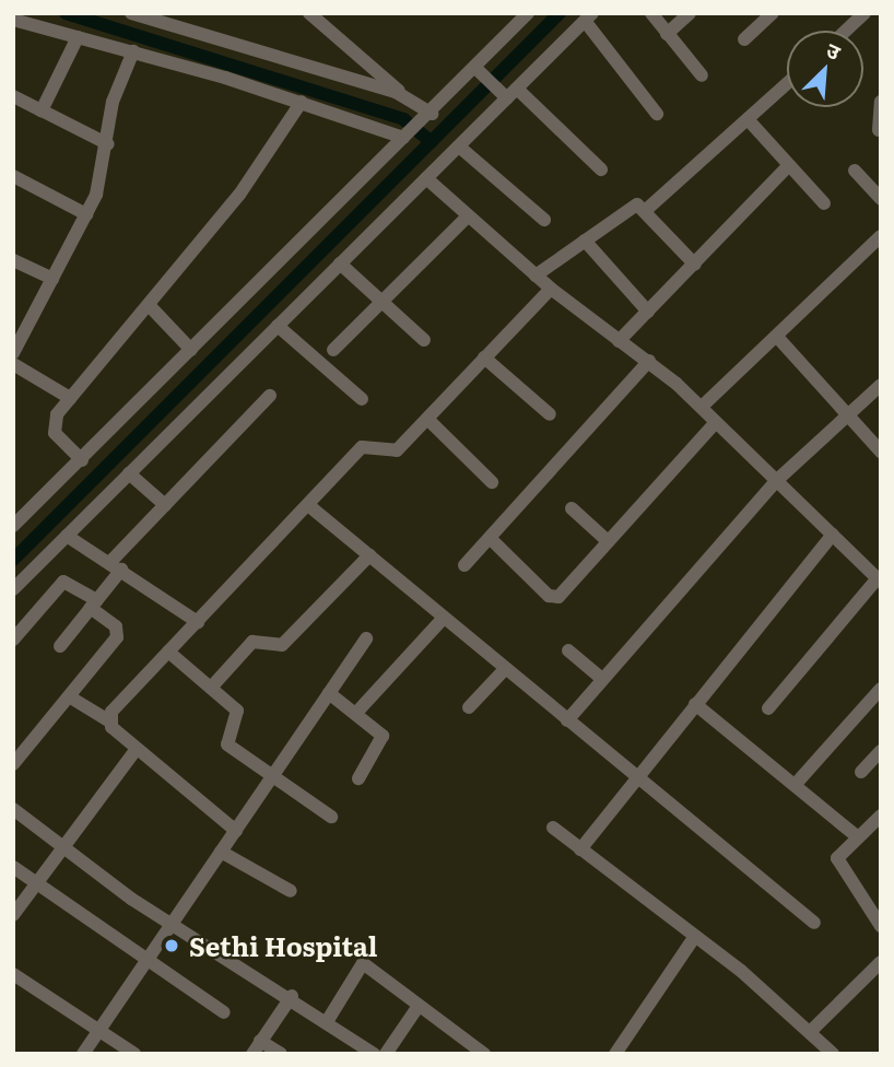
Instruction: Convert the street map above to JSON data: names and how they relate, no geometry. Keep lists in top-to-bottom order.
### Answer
{
  "places": ["Sethi Hospital"],
  "north": "top right"
}
